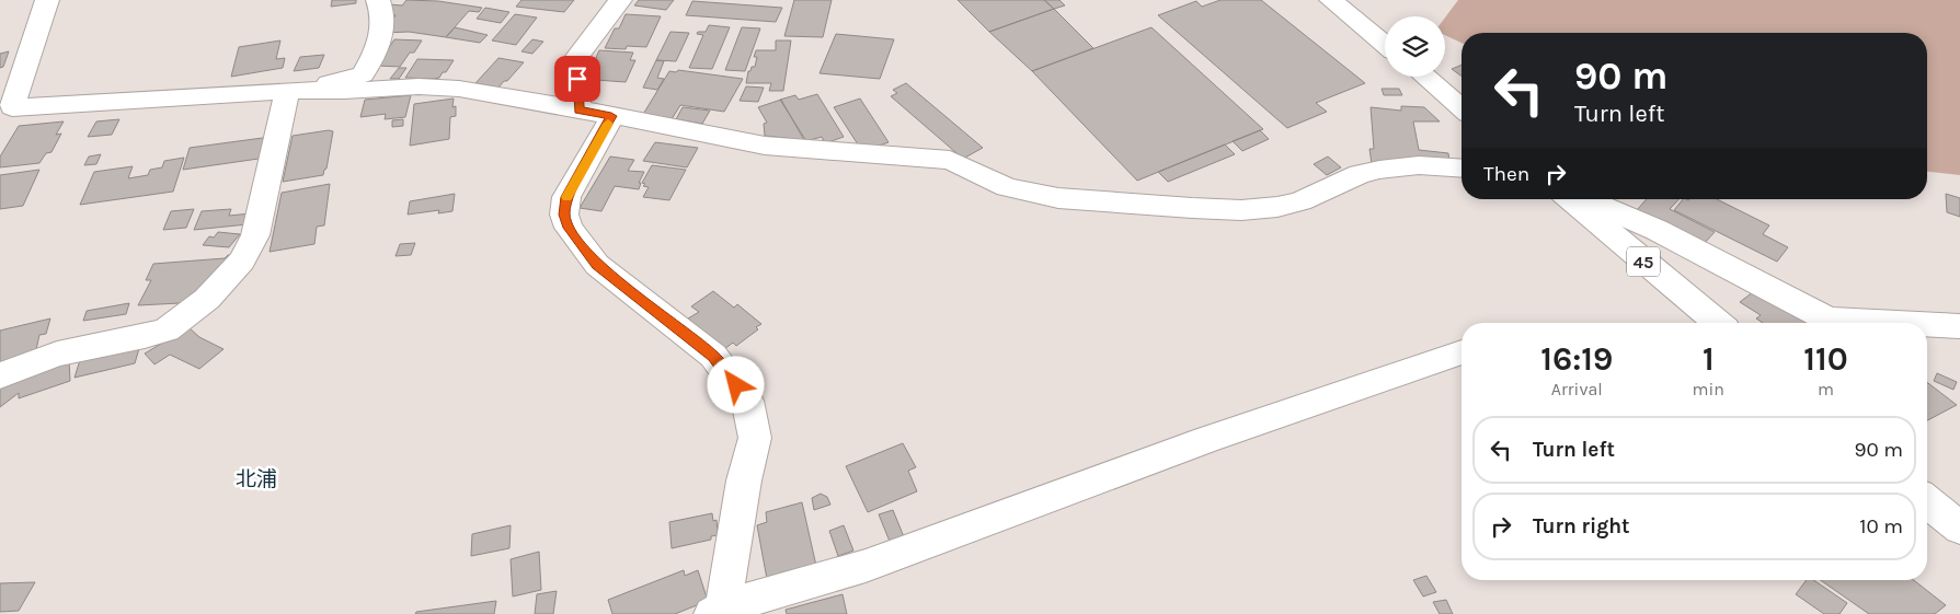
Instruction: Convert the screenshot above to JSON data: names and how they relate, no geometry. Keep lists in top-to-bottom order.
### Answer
{
  "streets": {
    "street": ["45"]
  },
  "districts": ["北浦"],
  "page": {
    "turn": ["90 m", "Turn left"],
    "then": "Then",
    "eta": [
      "16:19",
      "Arrival",
      "1",
      "min",
      "110",
      "m"
    ],
    "list": [
      {
        "name": "Turn left",
        "value": "90 m"
      },
      {
        "name": "Turn right",
        "value": "10 m"
      }
    ]
  }
}
